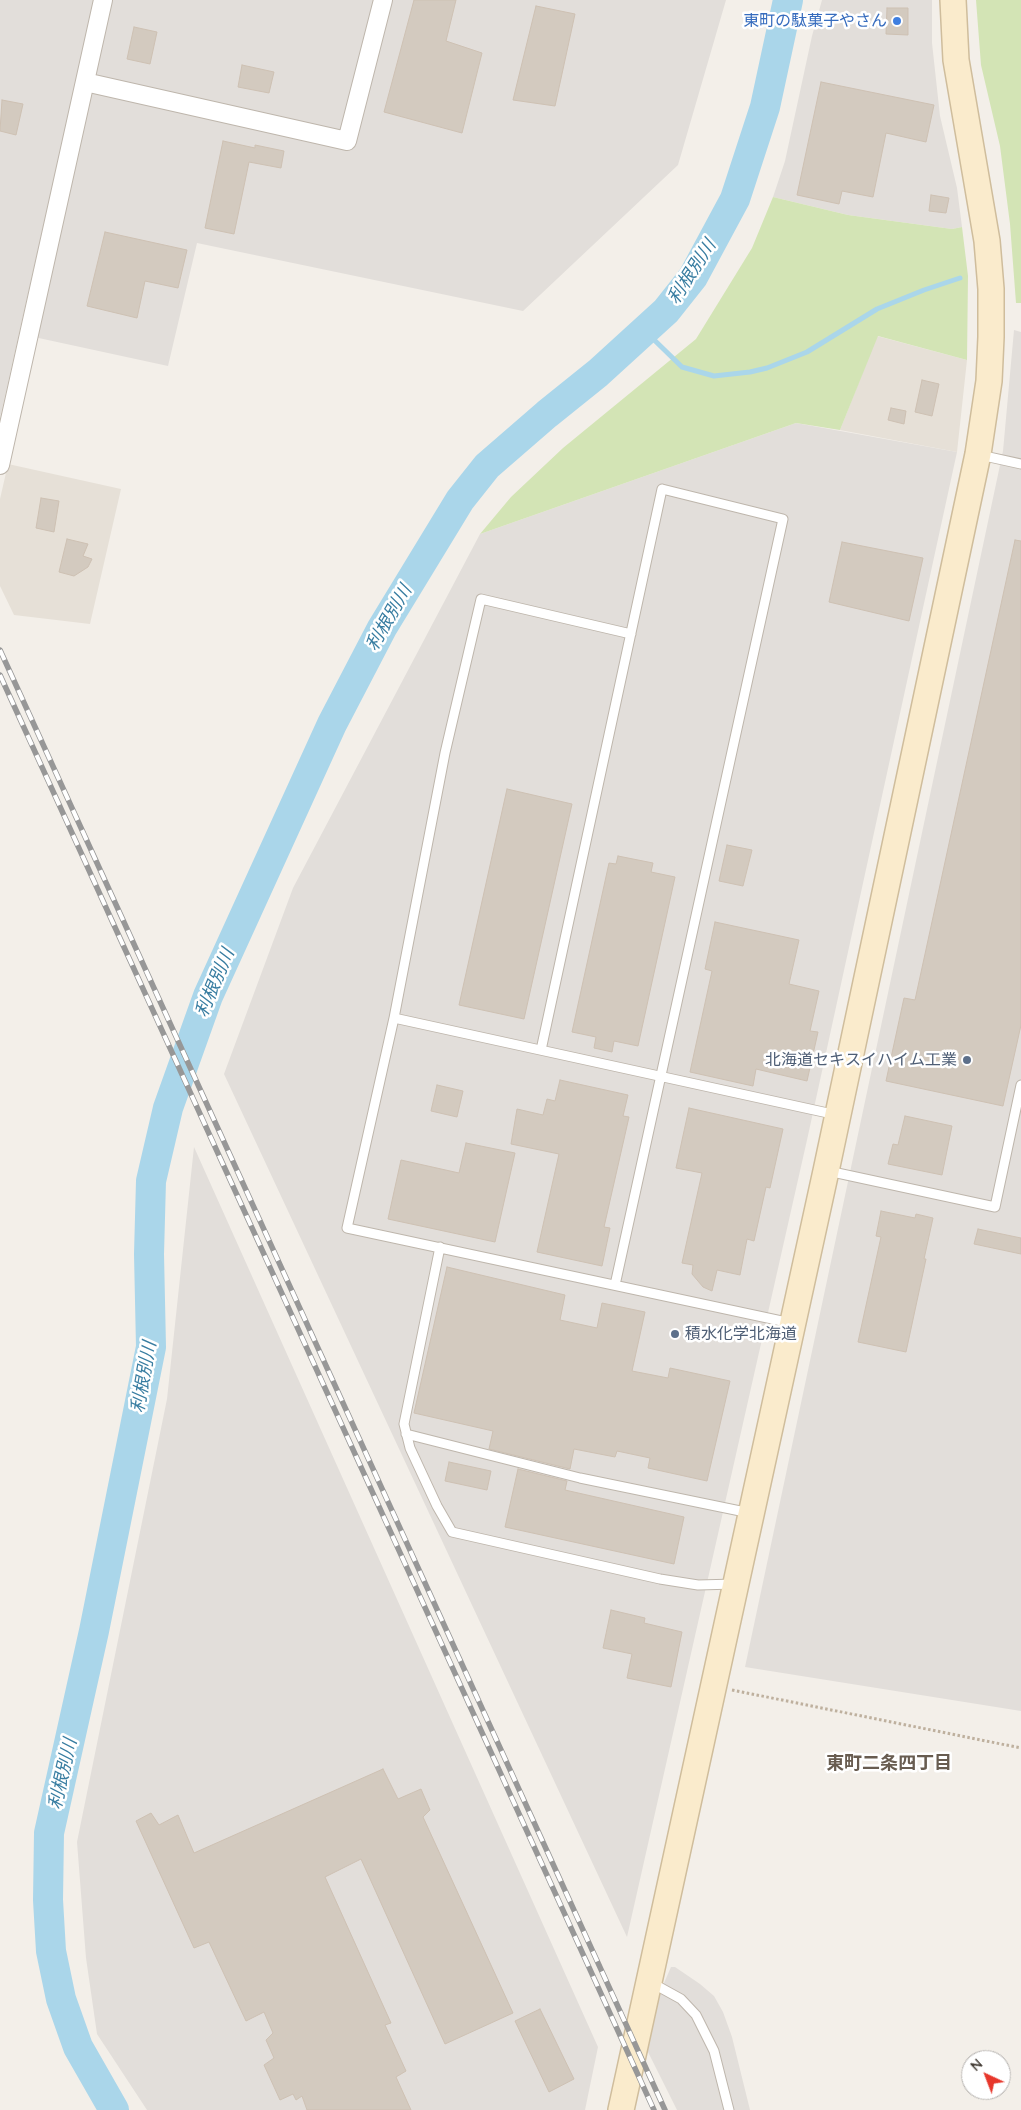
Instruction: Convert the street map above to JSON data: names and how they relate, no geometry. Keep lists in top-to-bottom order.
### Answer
{
  "districts": ["東町二条四丁目"],
  "water": ["利根別川"],
  "places": ["東町の駄菓子やさん", "北海道セキスイハイム工業", "積水化学北海道"],
  "north": "top left"
}
